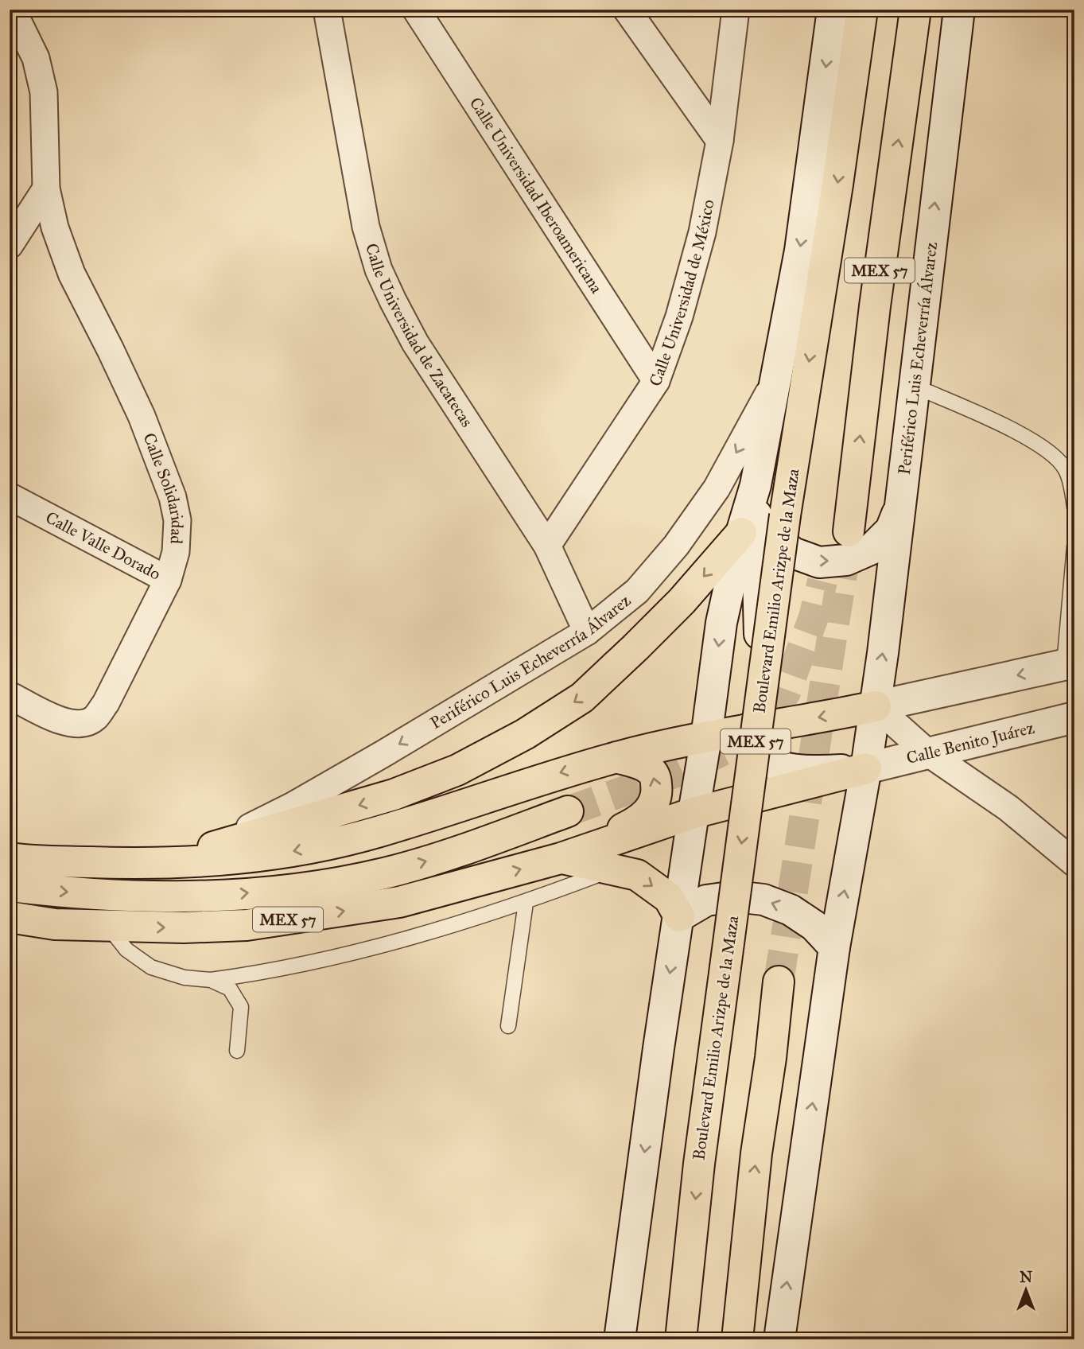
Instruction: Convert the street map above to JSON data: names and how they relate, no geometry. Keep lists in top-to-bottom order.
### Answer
{
  "streets": {
    "main road": [
      "MEX 57",
      "Periférico Luis Echeverría Álvarez",
      "Boulevard Emilio Arizpe de la Maza",
      "Calle Benito Juárez"
    ],
    "street": [
      "Calle Universidad Iberoamericana",
      "Calle Universidad de México",
      "Calle Universidad de Zacatecas",
      "Calle Solidaridad",
      "Calle Valle Dorado"
    ]
  },
  "crossings": [
    ["Calle Universidad Iberoamericana", "Calle Universidad de México"],
    ["MEX 57", "Periférico Luis Echeverría Álvarez"],
    ["MEX 57", "Calle Benito Juárez"],
    ["Calle Universidad de México", "Calle Universidad de Zacatecas"],
    ["Calle Universidad de Zacatecas", "Periférico Luis Echeverría Álvarez"],
    ["Periférico Luis Echeverría Álvarez", "Calle Benito Juárez"],
    ["Calle Solidaridad", "Calle Valle Dorado"]
  ],
  "north": "top"
}
